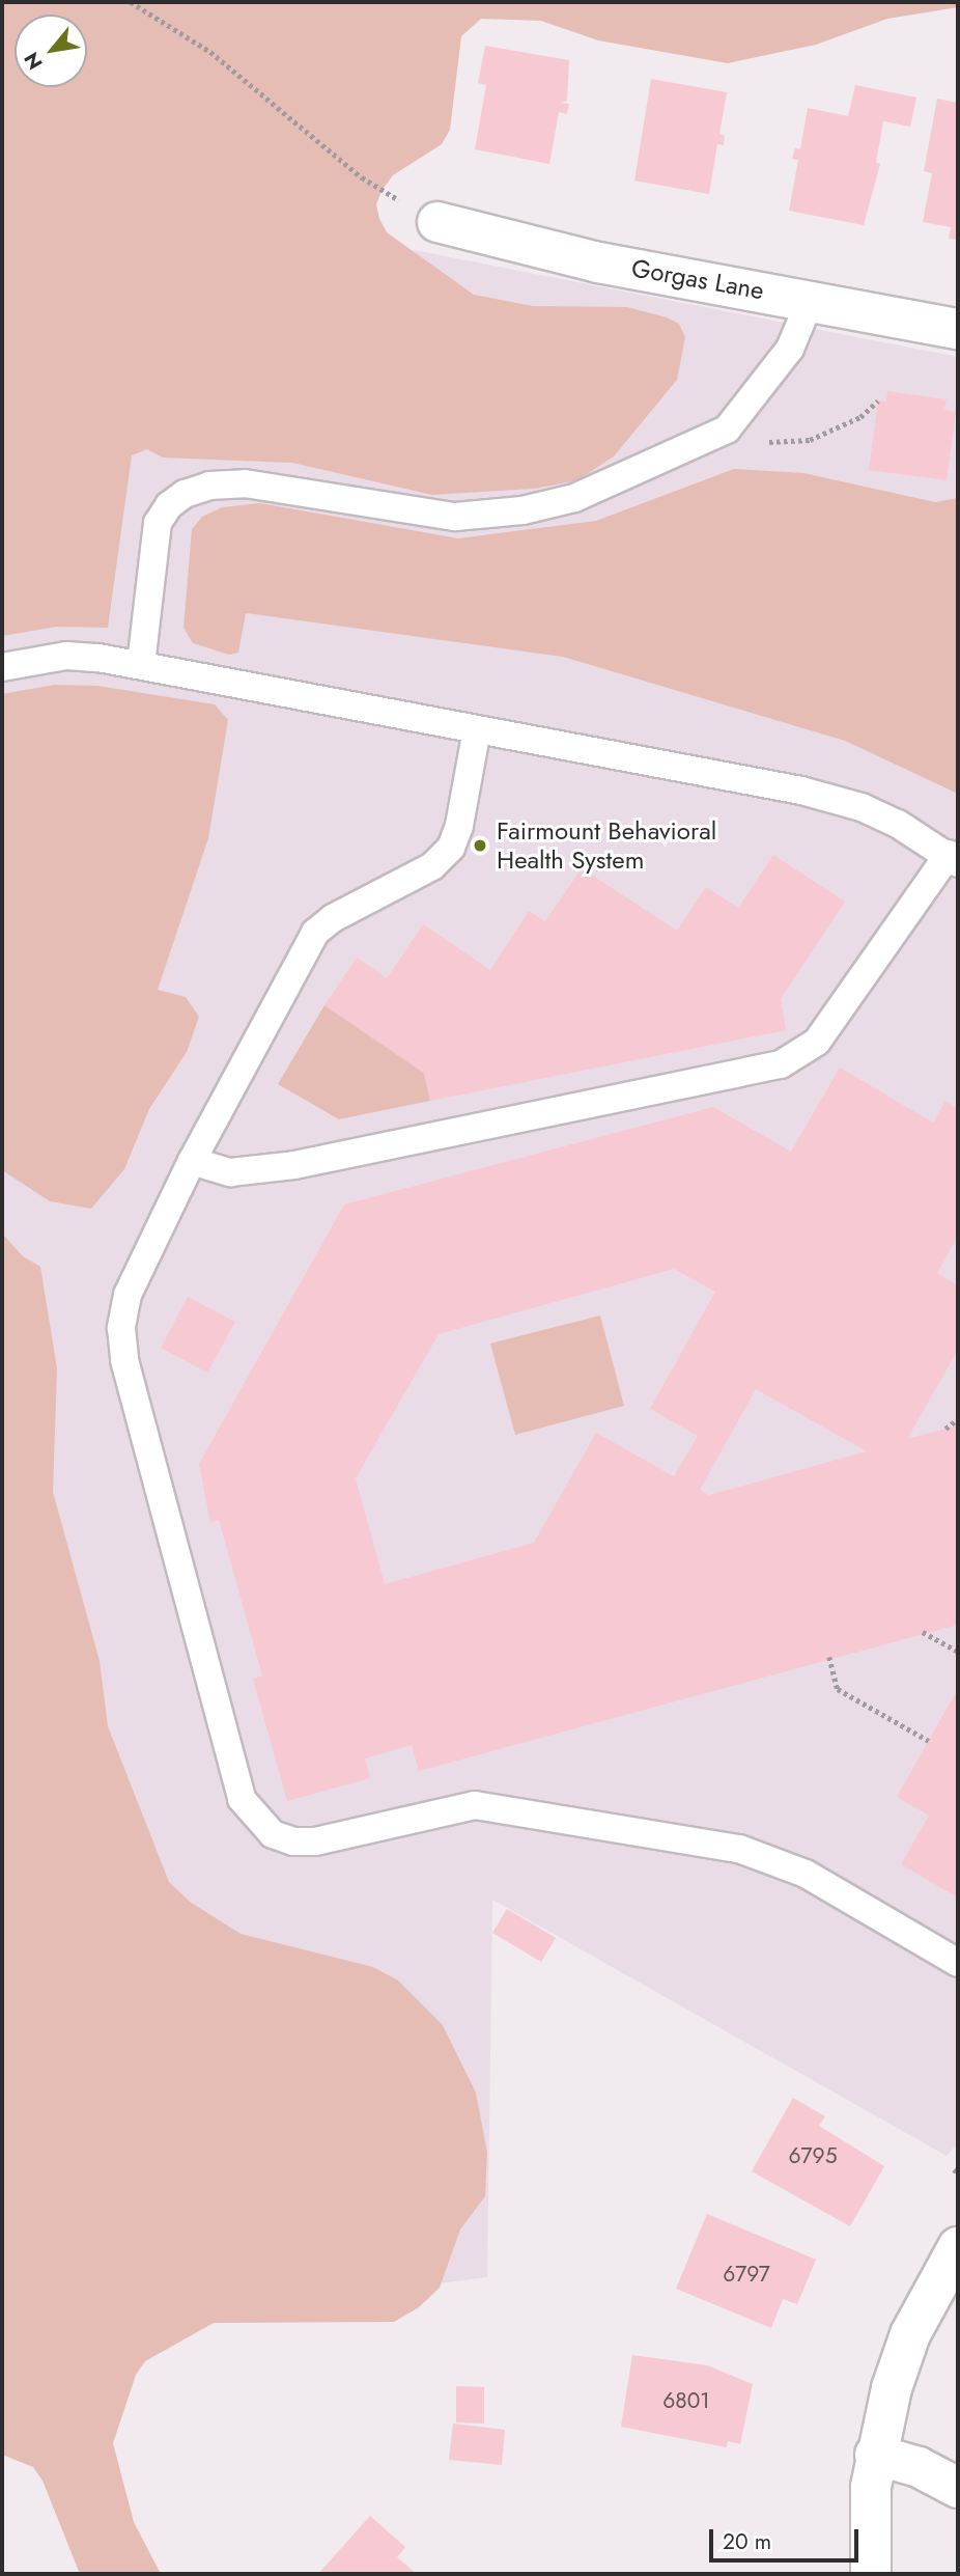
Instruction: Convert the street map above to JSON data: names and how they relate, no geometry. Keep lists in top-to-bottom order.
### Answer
{
  "streets": {
    "street": ["Gorgas Lane"]
  },
  "places": ["Fairmount Behavioral Health System"],
  "house_numbers": ["6795", "6797", "6801"],
  "scale_bar": "20 m",
  "north": "bottom left"
}
